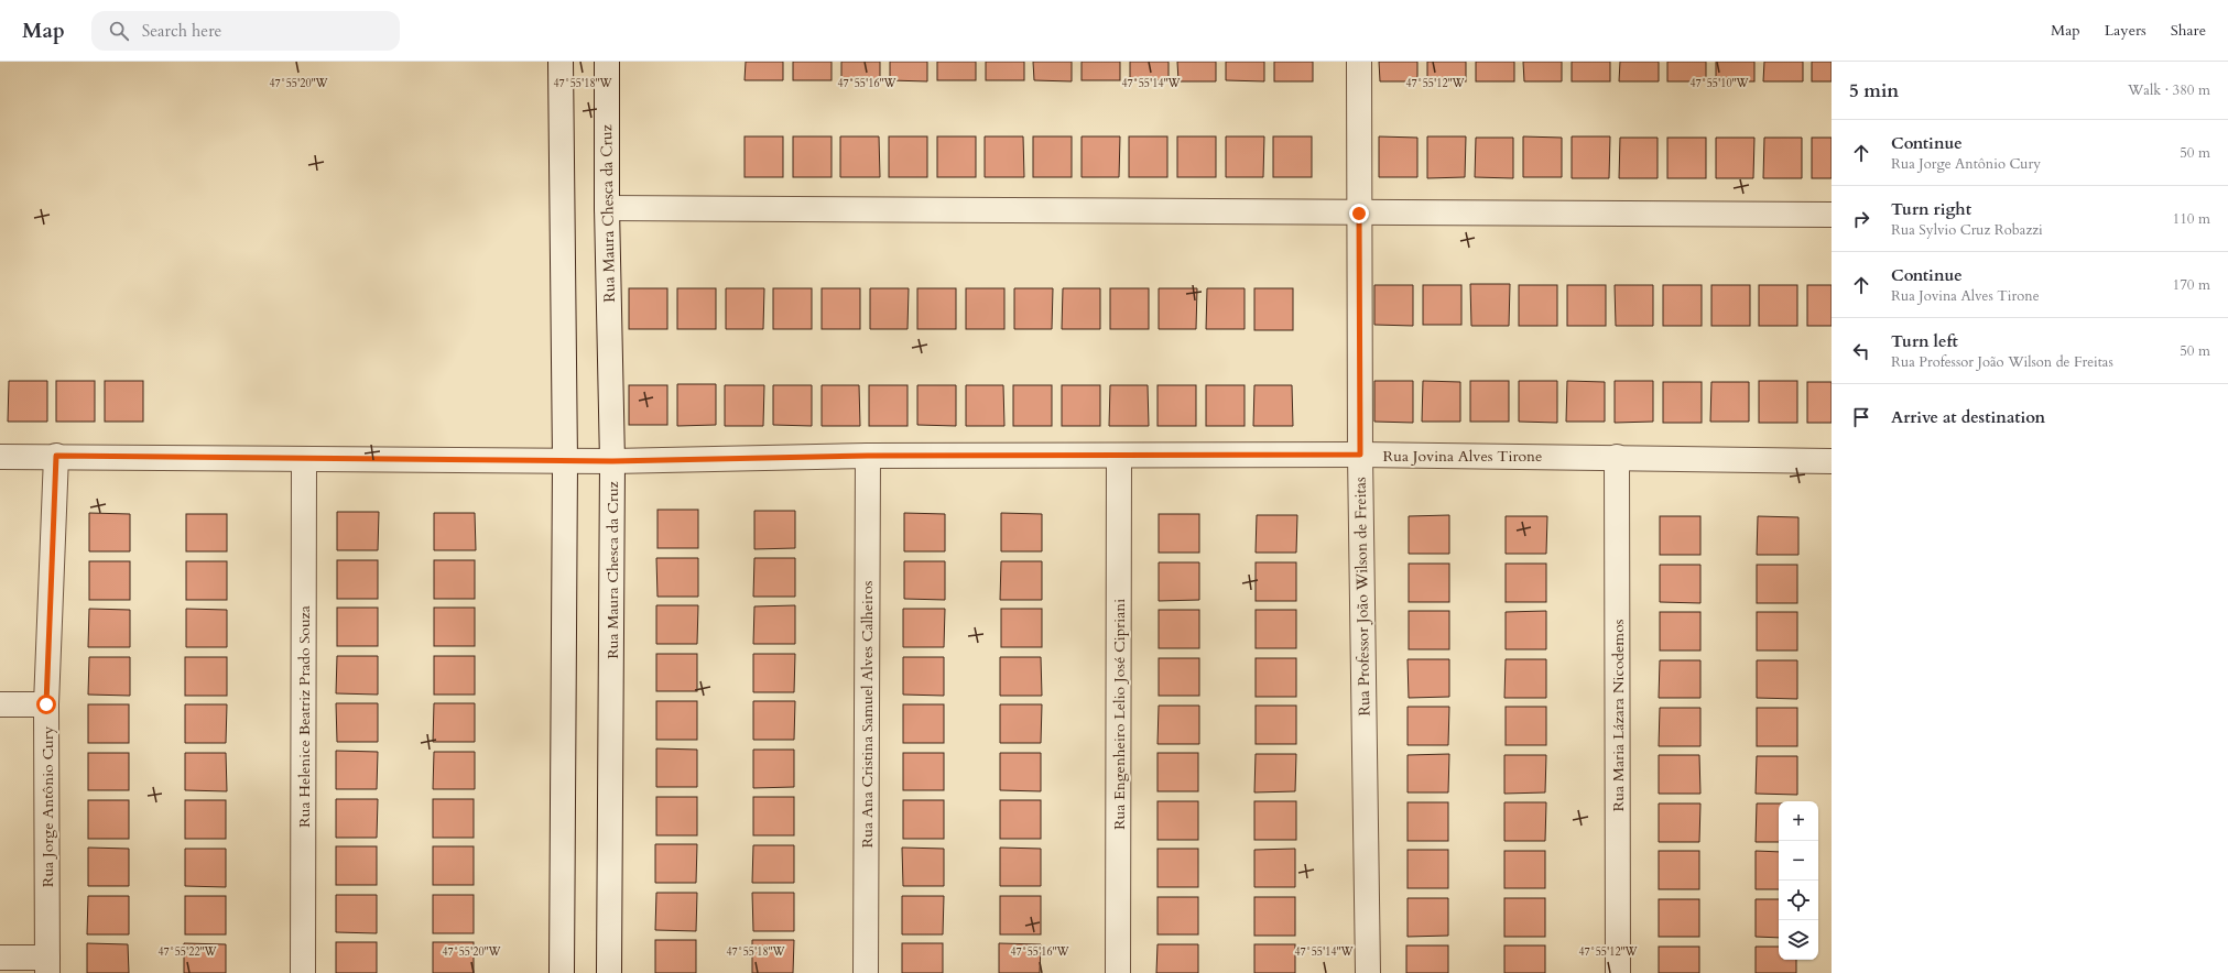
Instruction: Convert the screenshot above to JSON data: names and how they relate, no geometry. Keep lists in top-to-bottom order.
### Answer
{
  "streets": {
    "street": [
      "Rua Maura Chesca da Cruz",
      "Rua Jovina Alves Tirone",
      "Rua Professor João Wilson de Freitas",
      "Rua Ana Cristina Samuel Alves Calheiros",
      "Rua Engenheiro Lelio José Cipriani",
      "Rua Maria Lázara Nicodemos",
      "Rua Helenice Beatriz Prado Souza",
      "Rua Jorge Antônio Cury"
    ]
  },
  "crossings": [
    ["Rua Maura Chesca da Cruz", "Rua Jovina Alves Tirone"],
    ["Rua Jovina Alves Tirone", "Rua Professor João Wilson de Freitas"],
    ["Rua Jovina Alves Tirone", "Rua Ana Cristina Samuel Alves Calheiros"],
    ["Rua Jovina Alves Tirone", "Rua Engenheiro Lelio José Cipriani"],
    ["Rua Jovina Alves Tirone", "Rua Maria Lázara Nicodemos"],
    ["Rua Jovina Alves Tirone", "Rua Helenice Beatriz Prado Souza"],
    ["Rua Jovina Alves Tirone", "Rua Jorge Antônio Cury"]
  ],
  "page": {
    "header": "Map",
    "search": "Search here",
    "nav": ["Map", "Layers", "Share"],
    "heading": ["5 min", "Walk · 380 m"],
    "list": [
      ["Continue", "Rua Jorge Antônio Cury", "50 m"],
      ["Turn right", "Rua Sylvio Cruz Robazzi", "110 m"],
      ["Continue", "Rua Jovina Alves Tirone", "170 m"],
      ["Turn left", "Rua Professor João Wilson de Freitas", "50 m"],
      "Arrive at destination"
    ],
    "map_buttons": ["+", "−"]
  },
  "coordinates": [
    "47°55'20\"W",
    "47°55'18\"W",
    "47°55'16\"W",
    "47°55'14\"W",
    "47°55'12\"W",
    "47°55'10\"W",
    "47°55'22\"W"
  ]
}
